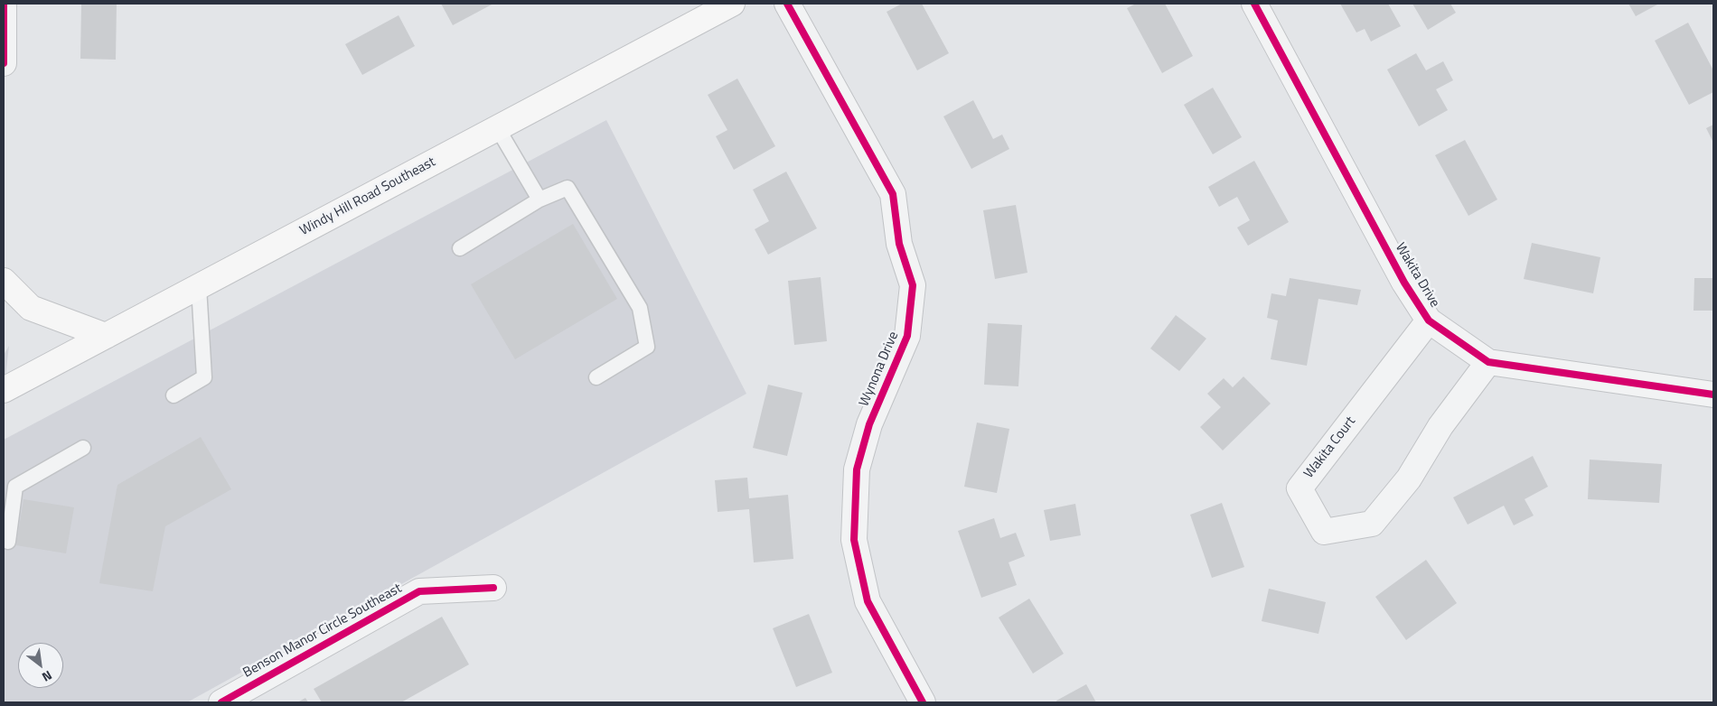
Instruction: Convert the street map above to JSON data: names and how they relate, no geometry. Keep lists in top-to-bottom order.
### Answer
{
  "streets": {
    "main road": ["Windy Hill Road Southeast"],
    "street": [
      "Wakita Drive",
      "Wynona Drive",
      "Wakita Court",
      "Benson Manor Circle Southeast"
    ]
  },
  "crossings": [
    ["Wakita Drive", "Wakita Court"]
  ],
  "north": "bottom right"
}
